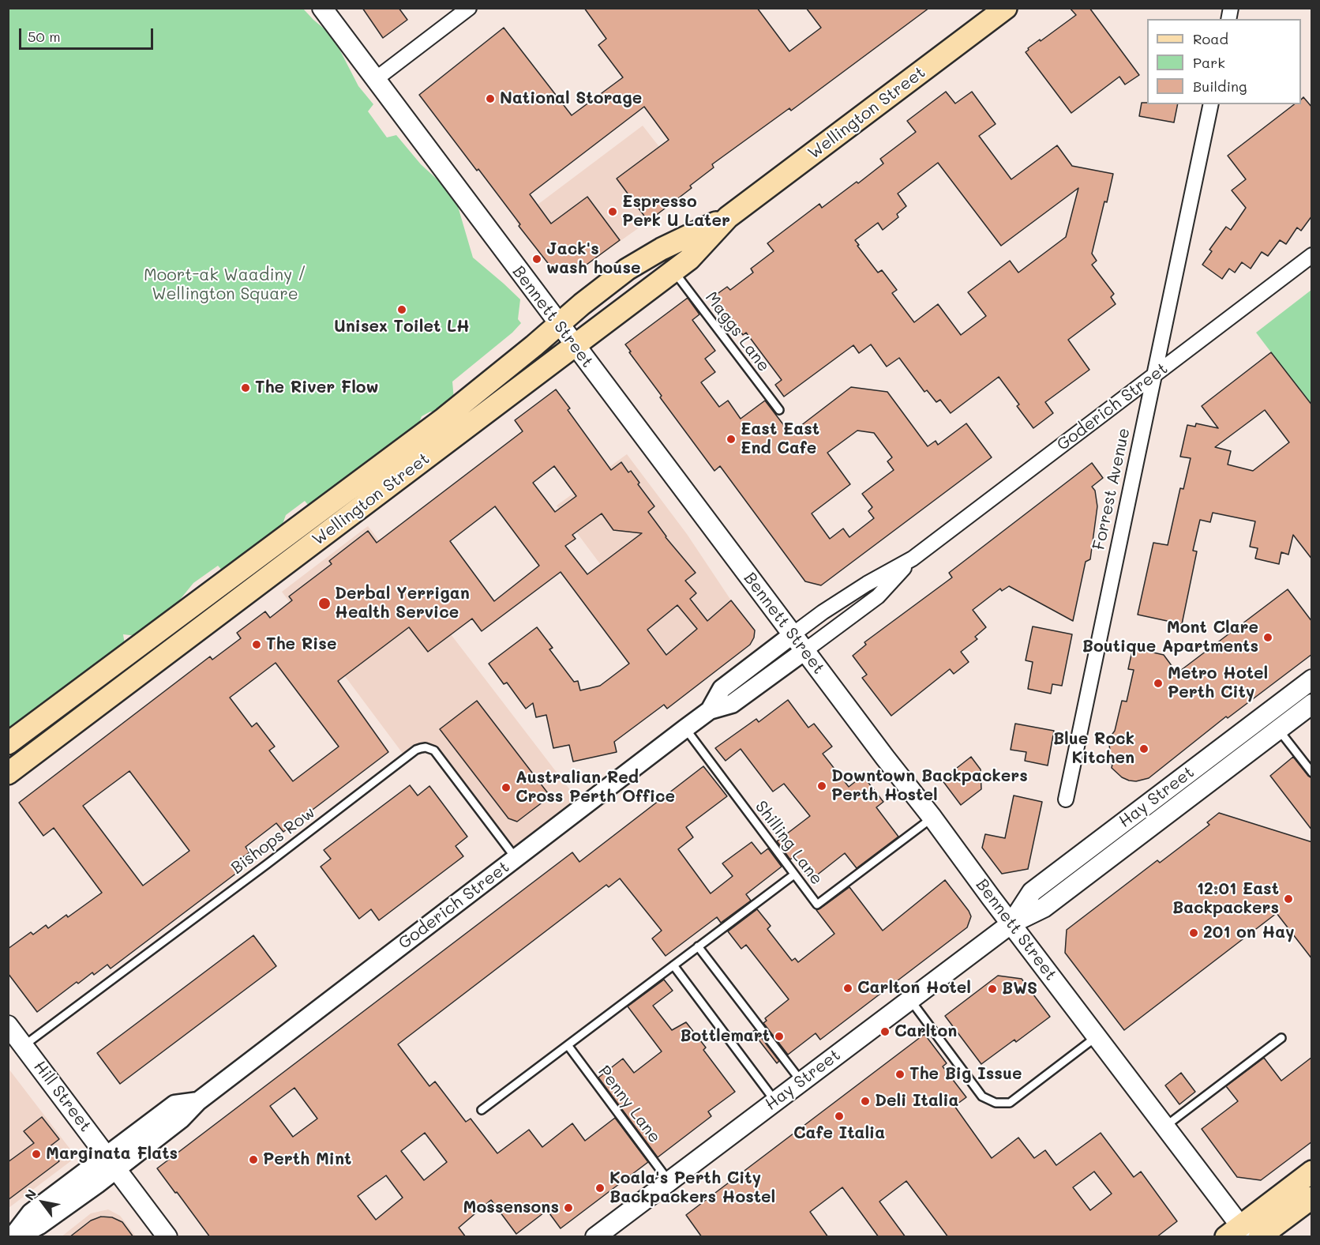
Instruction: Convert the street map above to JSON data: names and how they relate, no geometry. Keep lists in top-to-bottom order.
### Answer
{
  "streets": {
    "main road": [
      "Wellington Street",
      "Bennett Street",
      "Hay Street",
      "Hill Street"
    ],
    "street": ["Goderich Street", "Forrest Avenue"],
    "lane": [
      "Maggs Lane",
      "Bishops Row",
      "Shilling Lane",
      "Penny Lane"
    ]
  },
  "crossings": [
    ["Wellington Street", "Bennett Street"],
    ["Wellington Street", "Maggs Lane"],
    ["Bennett Street", "Goderich Street"],
    ["Bennett Street", "Hay Street"],
    ["Bennett Street", "Shilling Lane"],
    ["Goderich Street", "Forrest Avenue"],
    ["Goderich Street", "Bishops Row"],
    ["Goderich Street", "Shilling Lane"],
    ["Goderich Street", "Hill Street"],
    ["Hay Street", "Penny Lane"],
    ["Bishops Row", "Hill Street"]
  ],
  "parks": ["Moort-ak Waadiny / Wellington Square"],
  "places": [
    "National Storage",
    "Espresso Perk U Later",
    "Jack's wash house",
    "Unisex Toilet LH",
    "The River Flow",
    "East East End Cafe",
    "Derbal Yerrigan Health Service",
    "Mont Clare Boutique Apartments",
    "The Rise",
    "Metro Hotel Perth City",
    "Blue Rock Kitchen",
    "Downtown Backpackers Perth Hostel",
    "Australian Red Cross Perth Office",
    "12:01 East Backpackers",
    "201 on Hay",
    "Carlton Hotel",
    "BWS",
    "Carlton",
    "Bottlemart",
    "The Big Issue",
    "Deli Italia",
    "Cafe Italia",
    "Marginata Flats",
    "Perth Mint",
    "Koala's Perth City Backpackers Hostel",
    "Mossensons"
  ],
  "legend": ["Road", "Park", "Building"],
  "scale_bar": "50 m",
  "north": "top left"
}
